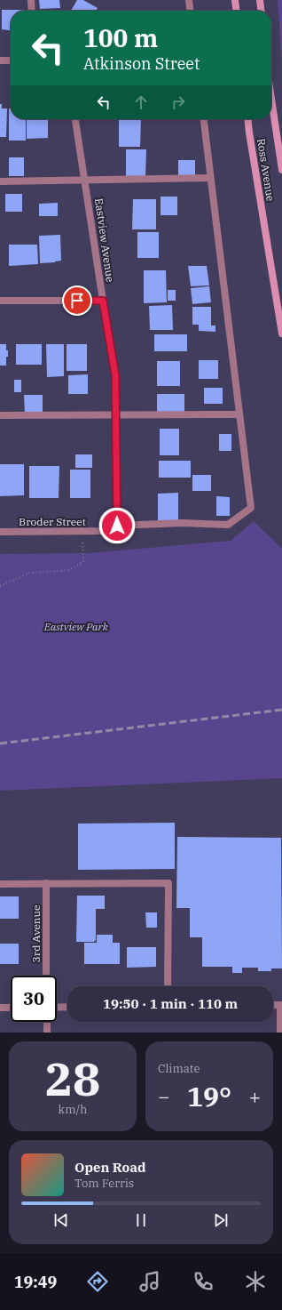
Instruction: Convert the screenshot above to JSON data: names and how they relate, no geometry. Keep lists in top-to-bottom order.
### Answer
{
  "streets": {
    "main road": ["Ross Avenue"],
    "street": ["Eastview Avenue", "Broder Street", "3rd Avenue"]
  },
  "crossings": [
    ["Eastview Avenue", "Broder Street"]
  ],
  "parks": ["Eastview Park"],
  "page": {
    "turn": ["100 m", "Atkinson Street"],
    "limit": "30",
    "trip": "19:50 · 1 min · 110 m",
    "tile": [
      ["28", "km/h"],
      "Climate"
    ],
    "heat": ["−", "19°", "+"],
    "song": ["Open Road", "Tom Ferris"],
    "tabs": "19:49"
  }
}
